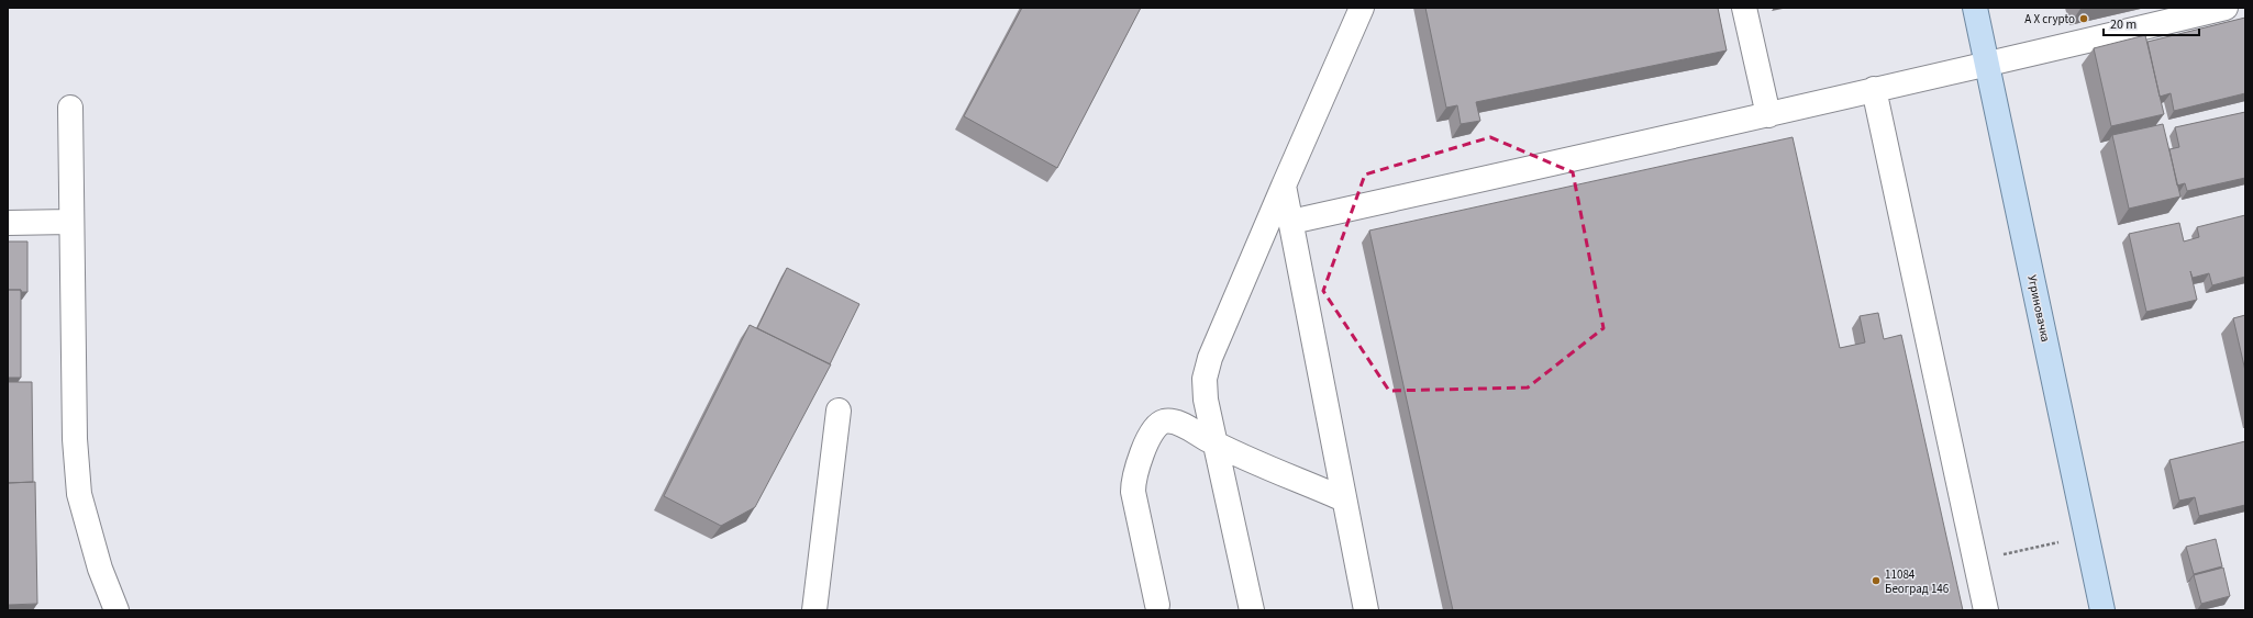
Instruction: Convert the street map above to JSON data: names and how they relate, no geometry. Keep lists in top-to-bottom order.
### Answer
{
  "streets": {
    "main road": ["Угриновачка"]
  },
  "places": ["A X crypto", "11084 Београд 146"],
  "scale_bar": "20 m"
}
